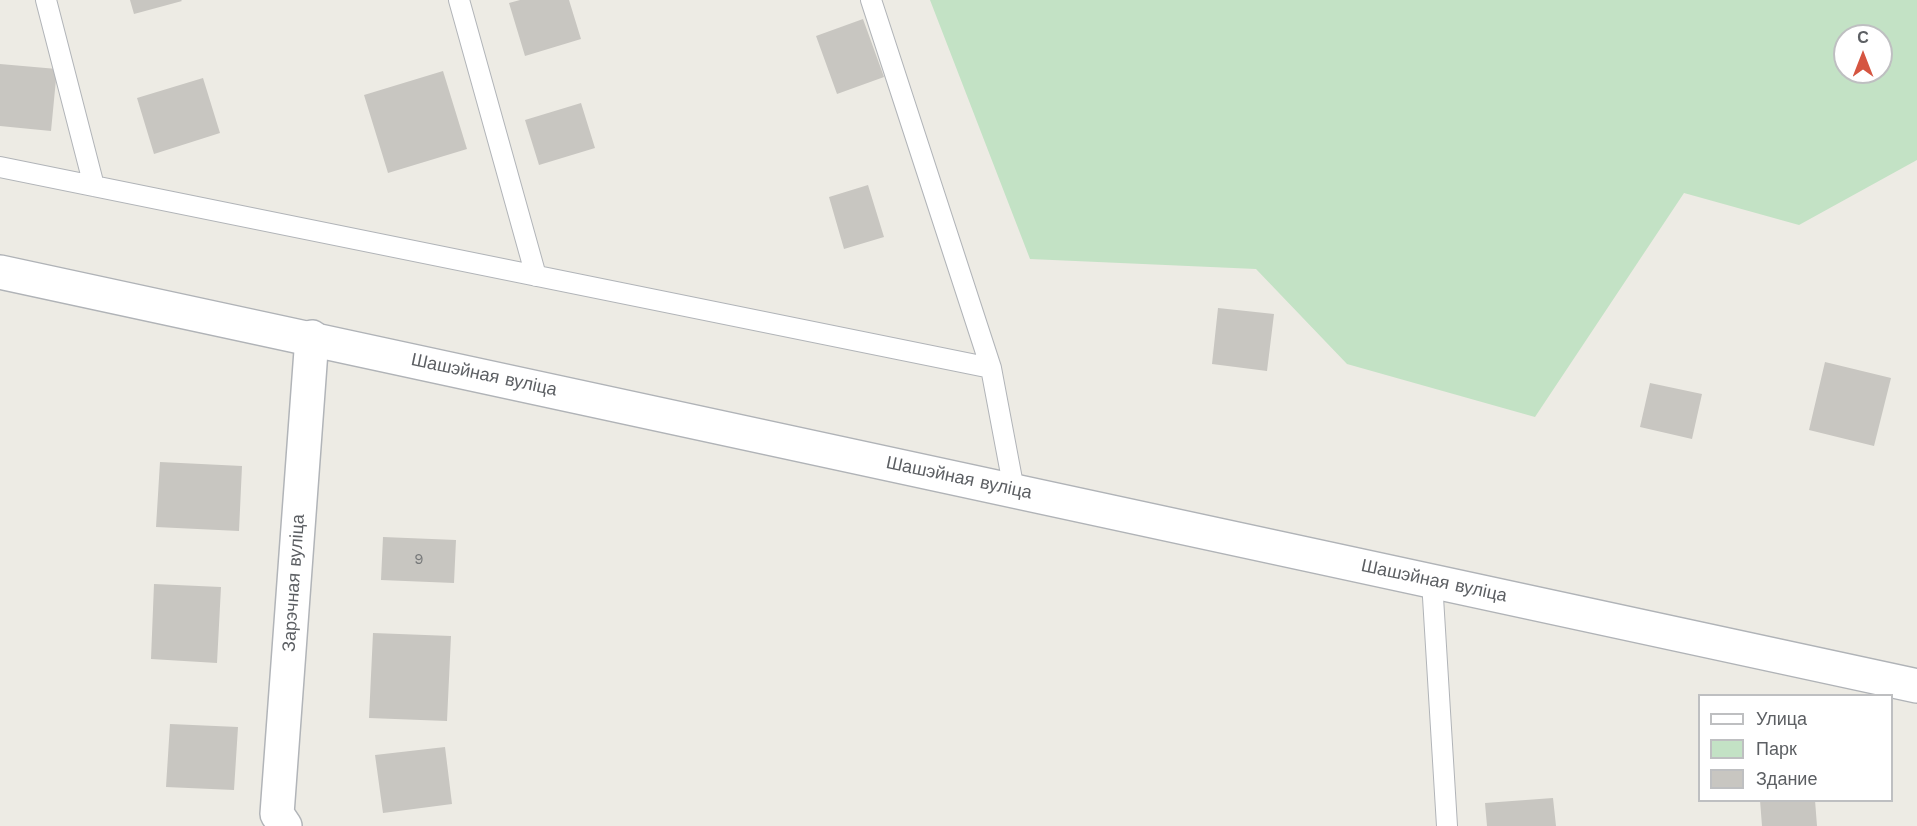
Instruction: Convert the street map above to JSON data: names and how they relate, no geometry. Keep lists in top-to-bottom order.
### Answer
{
  "streets": {
    "main road": ["Шашэйная вуліца", "Зарэчная вуліца"]
  },
  "crossings": [
    ["Шашэйная вуліца", "Зарэчная вуліца"]
  ],
  "house_numbers": ["9"],
  "legend": ["Улица", "Парк", "Здание"],
  "north": "top"
}
